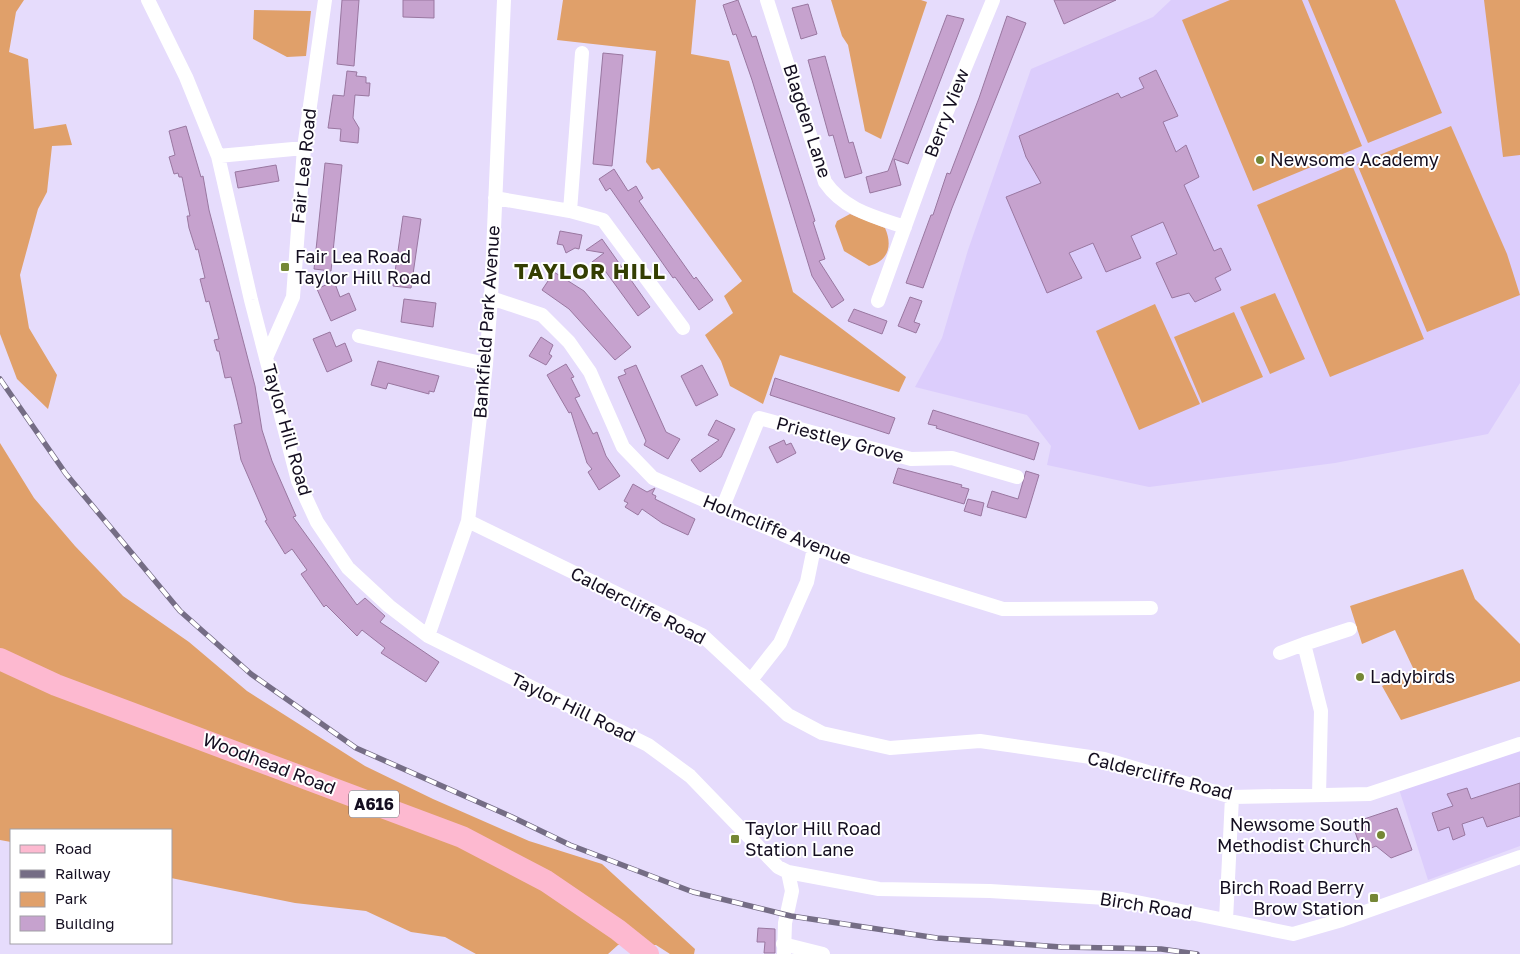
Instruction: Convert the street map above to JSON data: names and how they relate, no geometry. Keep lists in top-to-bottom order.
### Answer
{
  "streets": {
    "main road": ["Woodhead Road", "A616"],
    "street": [
      "Berry View",
      "Blagden Lane",
      "Fair Lea Road",
      "Bankfield Park Avenue",
      "Taylor Hill Road",
      "Priestley Grove",
      "Holmcliffe Avenue",
      "Caldercliffe Road",
      "Birch Road"
    ]
  },
  "crossings": [
    ["Berry View", "Blagden Lane"],
    ["Fair Lea Road", "Taylor Hill Road"],
    ["Bankfield Park Avenue", "Taylor Hill Road"],
    ["Bankfield Park Avenue", "Holmcliffe Avenue"],
    ["Bankfield Park Avenue", "Caldercliffe Road"],
    ["Taylor Hill Road", "Birch Road"],
    ["Priestley Grove", "Holmcliffe Avenue"]
  ],
  "districts": ["TAYLOR HILL"],
  "places": {
    "other": ["Newsome Academy", "Ladybirds", "Newsome South Methodist Church"],
    "transit": ["Fair Lea Road Taylor Hill Road", "Taylor Hill Road Station Lane", "Birch Road Berry Brow Station"]
  },
  "legend": [
    "Road",
    "Railway",
    "Park",
    "Building"
  ]
}
